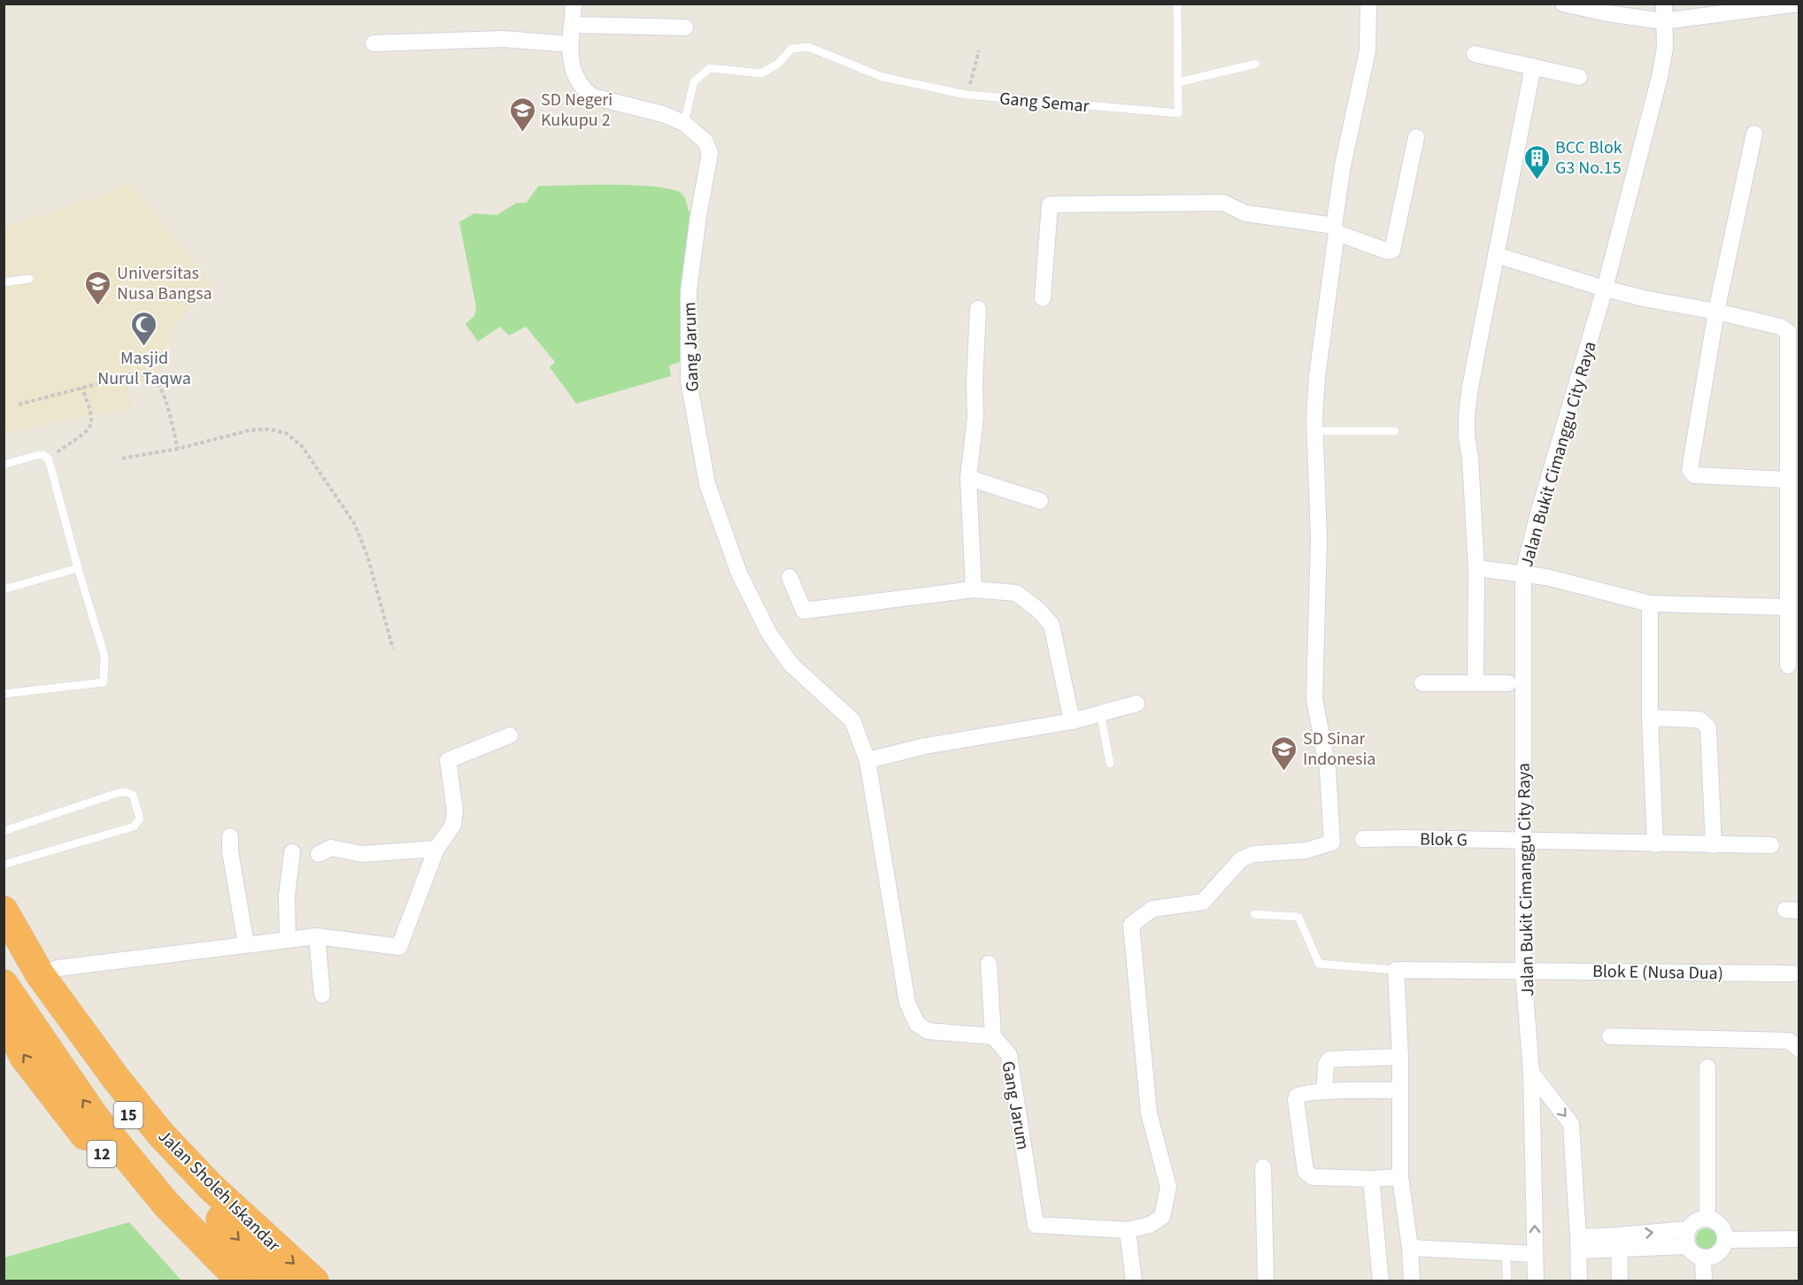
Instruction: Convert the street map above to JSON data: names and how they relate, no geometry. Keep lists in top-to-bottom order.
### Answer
{
  "streets": {
    "highway": ["15", "12", "Jalan Sholeh Iskandar"],
    "street": [
      "Gang Jarum",
      "Jalan Bukit Cimanggu City Raya",
      "Blok G",
      "Blok E (Nusa Dua)"
    ],
    "lane": ["Gang Semar"]
  },
  "crossings": [
    ["Gang Semar", "Gang Jarum"],
    ["Jalan Bukit Cimanggu City Raya", "Blok G"],
    ["Jalan Bukit Cimanggu City Raya", "Blok E (Nusa Dua)"]
  ],
  "places": {
    "school or university": ["SD Negeri Kukupu 2", "Universitas Nusa Bangsa", "SD Sinar Indonesia"],
    "building": ["BCC Blok G3 No.15"],
    "mosque": ["Masjid Nurul Taqwa"]
  }
}
